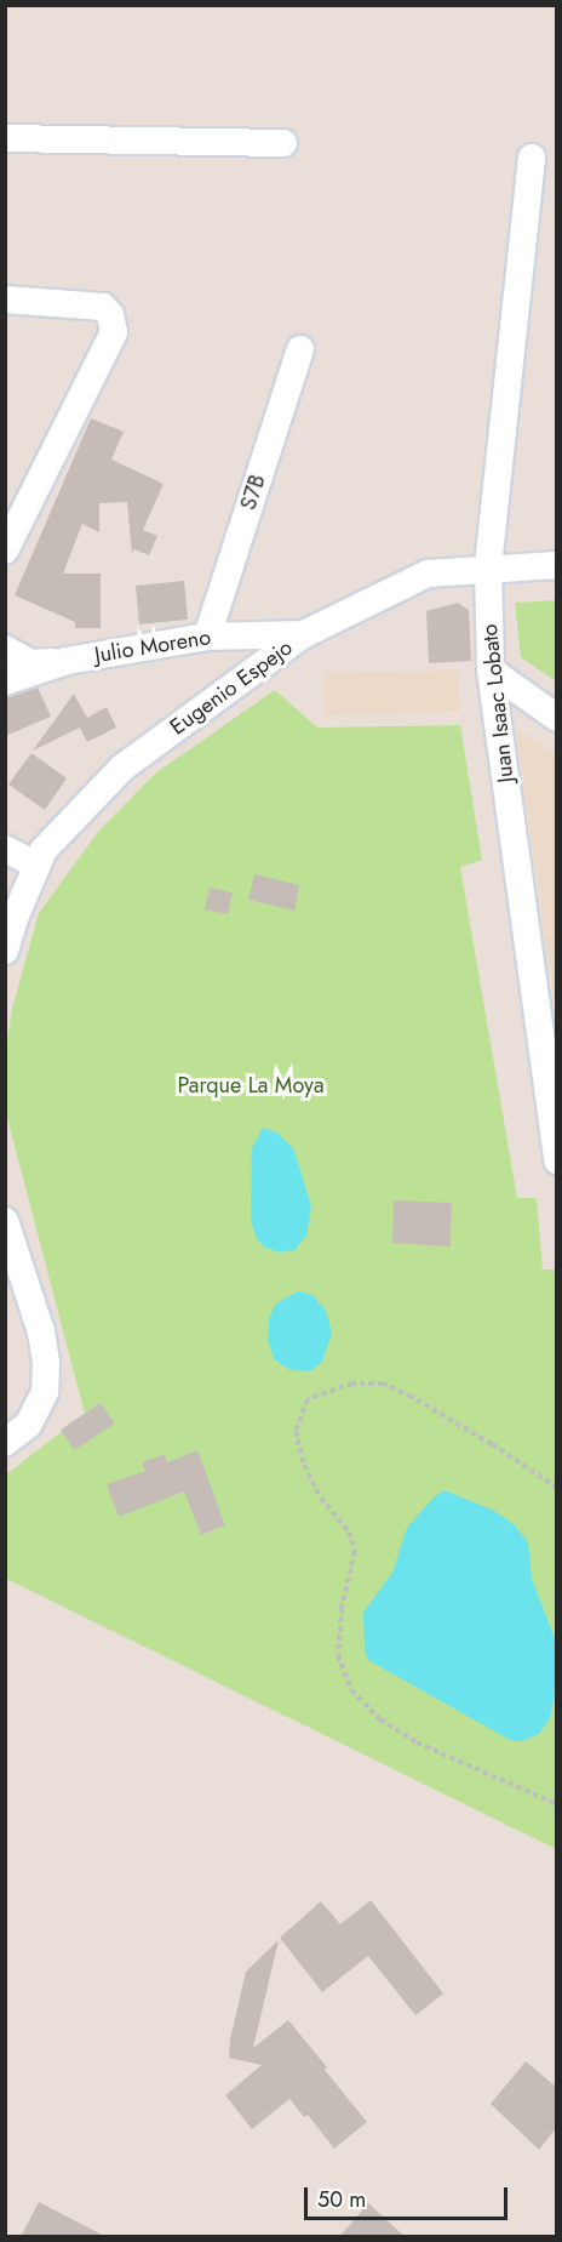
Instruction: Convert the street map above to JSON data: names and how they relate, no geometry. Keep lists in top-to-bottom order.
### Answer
{
  "streets": {
    "street": [
      "S7B",
      "Julio Moreno",
      "Eugenio Espejo",
      "Juan Isaac Lobato"
    ]
  },
  "crossings": [
    ["S7B", "Julio Moreno"],
    ["Julio Moreno", "Eugenio Espejo"],
    ["Eugenio Espejo", "Juan Isaac Lobato"]
  ],
  "parks": ["Parque La Moya"],
  "scale_bar": "50 m"
}
